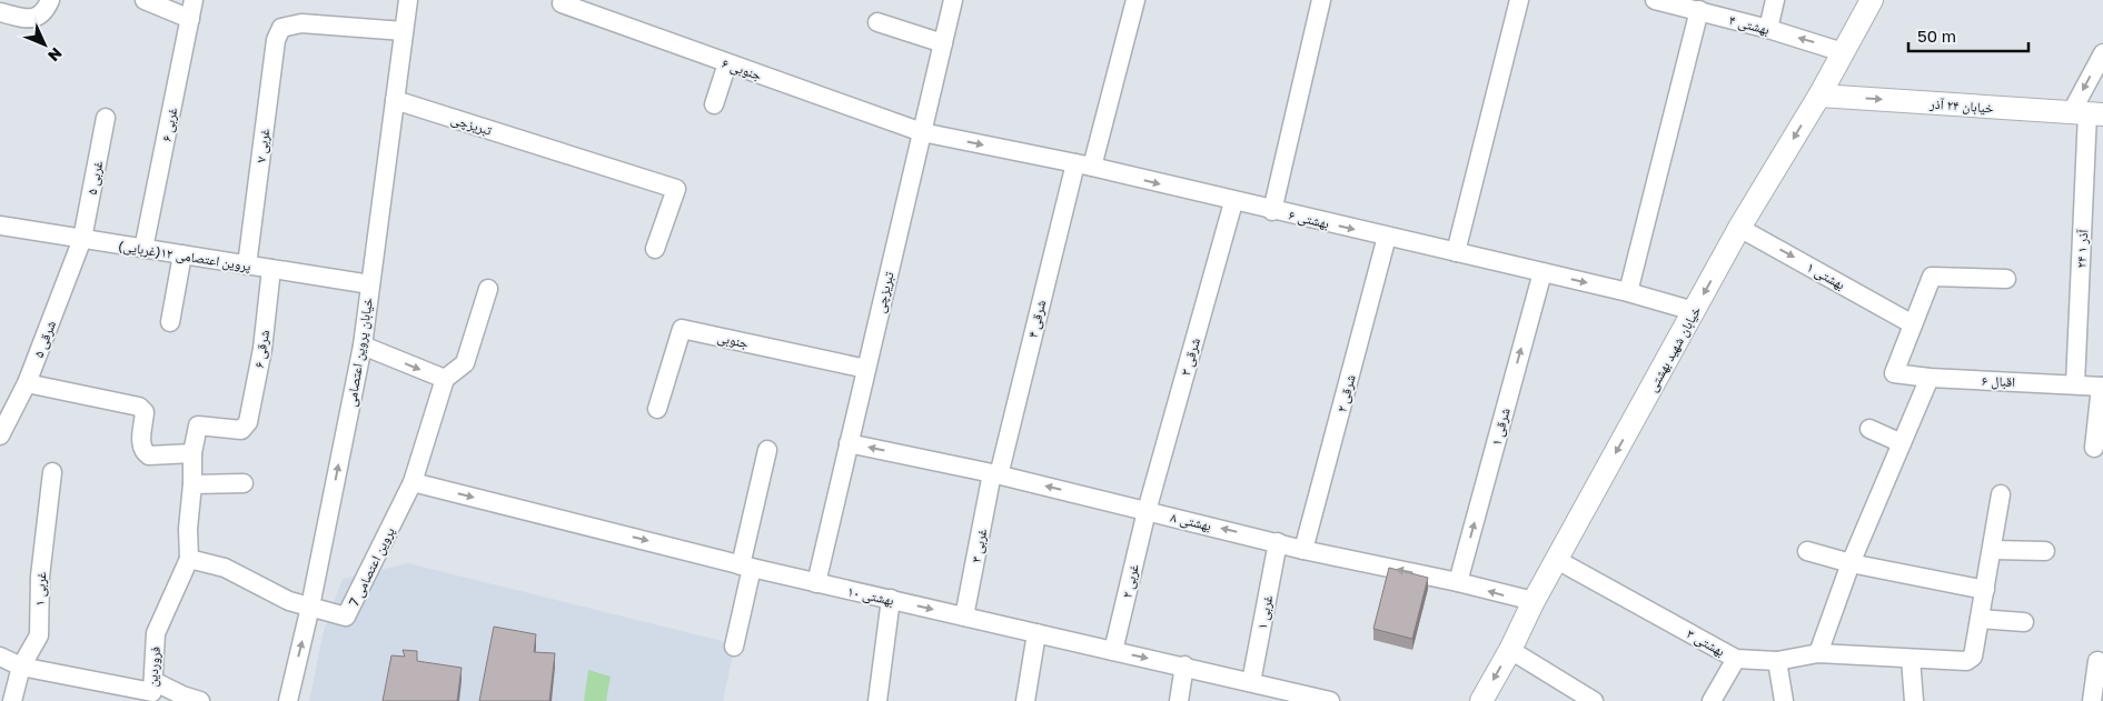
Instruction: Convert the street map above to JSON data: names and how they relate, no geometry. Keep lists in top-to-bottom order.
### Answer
{
  "streets": {
    "main road": ["خیابان ۲۴ آذر", "خیابان شهید بهشتی"],
    "street": [
      "بهشتی ۴",
      "جنوبی ۶",
      "غربی ۶",
      "تبریزچی",
      "غربی ۷",
      "غربی ۵",
      "بهشتی ۶",
      "۲۴ آذر ۱",
      "پروین اعتصامی ۱۲(غربایی)",
      "بهشتی ۱",
      "شرقی ۴",
      "شرقی ۵",
      "جنوبی",
      "شرقی ۶",
      "خیابان پروین اعتصامی",
      "شرقی ۳",
      "اقبال ۶",
      "شرقی ۲",
      "شرقی ۱",
      "بهشتی ۸",
      "غربی ۳",
      "پروین اعتصامی 7",
      "غربی ۲",
      "غربی ۱",
      "بهشتی ۱۰",
      "بهشتی ۳",
      "فروردین"
    ]
  },
  "crossings": [
    ["بهشتی ۴", "خیابان شهید بهشتی"],
    ["جنوبی ۶", "تبریزچی"],
    ["جنوبی ۶", "بهشتی ۶"],
    ["خیابان ۲۴ آذر", "۲۴ آذر ۱"],
    ["خیابان ۲۴ آذر", "خیابان شهید بهشتی"],
    ["غربی ۶", "پروین اعتصامی ۱۲(غربایی)"],
    ["تبریزچی", "بهشتی ۶"],
    ["تبریزچی", "جنوبی"],
    ["تبریزچی", "خیابان پروین اعتصامی"],
    ["تبریزچی", "بهشتی ۸"],
    ["تبریزچی", "بهشتی ۱۰"],
    ["غربی ۷", "پروین اعتصامی ۱۲(غربایی)"],
    ["غربی ۷", "خیابان پروین اعتصامی"],
    ["غربی ۵", "پروین اعتصامی ۱۲(غربایی)"],
    ["غربی ۵", "شرقی ۵"],
    ["بهشتی ۶", "شرقی ۴"],
    ["بهشتی ۶", "خیابان شهید بهشتی"],
    ["بهشتی ۶", "شرقی ۳"],
    ["بهشتی ۶", "شرقی ۲"],
    ["بهشتی ۶", "شرقی ۱"],
    ["۲۴ آذر ۱", "اقبال ۶"],
    ["پروین اعتصامی ۱۲(غربایی)", "شرقی ۵"],
    ["پروین اعتصامی ۱۲(غربایی)", "شرقی ۶"],
    ["پروین اعتصامی ۱۲(غربایی)", "خیابان پروین اعتصامی"],
    ["بهشتی ۱", "خیابان شهید بهشتی"],
    ["بهشتی ۱", "اقبال ۶"],
    ["شرقی ۴", "بهشتی ۸"],
    ["شرقی ۴", "غربی ۳"],
    ["خیابان شهید بهشتی", "بهشتی ۸"],
    ["خیابان شهید بهشتی", "بهشتی ۳"],
    ["خیابان پروین اعتصامی", "پروین اعتصامی 7"],
    ["شرقی ۳", "بهشتی ۸"],
    ["شرقی ۳", "غربی ۲"],
    ["شرقی ۲", "بهشتی ۸"],
    ["شرقی ۱", "بهشتی ۸"],
    ["بهشتی ۸", "غربی ۳"],
    ["بهشتی ۸", "غربی ۲"],
    ["بهشتی ۸", "غربی ۱"],
    ["غربی ۳", "بهشتی ۱۰"],
    ["پروین اعتصامی 7", "بهشتی ۱۰"],
    ["غربی ۲", "بهشتی ۱۰"],
    ["غربی ۱", "بهشتی ۱۰"],
    ["غربی ۱", "فروردین"]
  ],
  "one_way": [
    "بهشتی ۴",
    "خیابان ۲۴ آذر",
    "بهشتی ۶",
    "بهشتی ۱",
    "خیابان شهید بهشتی",
    "شرقی ۱",
    "بهشتی ۸",
    "بهشتی ۱۰"
  ],
  "scale_bar": "50 m",
  "north": "bottom right"
}
